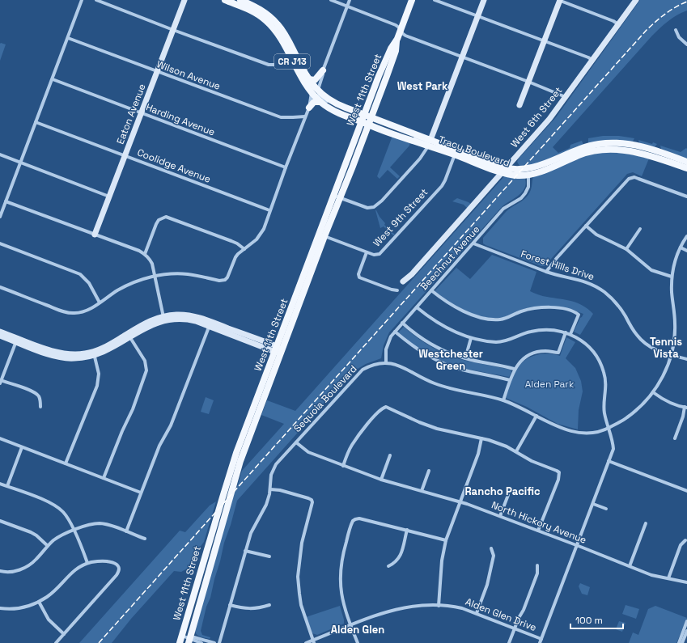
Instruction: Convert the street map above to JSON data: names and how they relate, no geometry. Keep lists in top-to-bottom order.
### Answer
{
  "streets": {
    "main road": ["CR J13", "West 11th Street", "Tracy Boulevard"],
    "street": [
      "Wilson Avenue",
      "Eaton Avenue",
      "West 6th Street",
      "Harding Avenue",
      "Coolidge Avenue",
      "West 9th Street",
      "Beechnut Avenue",
      "Forest Hills Drive",
      "Sequoia Boulevard",
      "North Hickory Avenue",
      "Alden Glen Drive"
    ]
  },
  "crossings": [
    ["CR J13", "West 11th Street"],
    ["CR J13", "Tracy Boulevard"],
    ["Wilson Avenue", "Eaton Avenue"],
    ["West 11th Street", "Tracy Boulevard"],
    ["West 11th Street", "West 9th Street"],
    ["Eaton Avenue", "Harding Avenue"],
    ["Eaton Avenue", "Coolidge Avenue"],
    ["West 6th Street", "Tracy Boulevard"],
    ["Tracy Boulevard", "West 9th Street"],
    ["Tracy Boulevard", "Beechnut Avenue"],
    ["Beechnut Avenue", "Forest Hills Drive"],
    ["Beechnut Avenue", "Sequoia Boulevard"],
    ["Forest Hills Drive", "Sequoia Boulevard"],
    ["Sequoia Boulevard", "North Hickory Avenue"]
  ],
  "districts": [
    "West Park",
    "Tennis Vista",
    "Westchester Green",
    "Rancho Pacific",
    "Alden Glen"
  ],
  "parks": ["Alden Park"],
  "scale_bar": "100 m"
}
